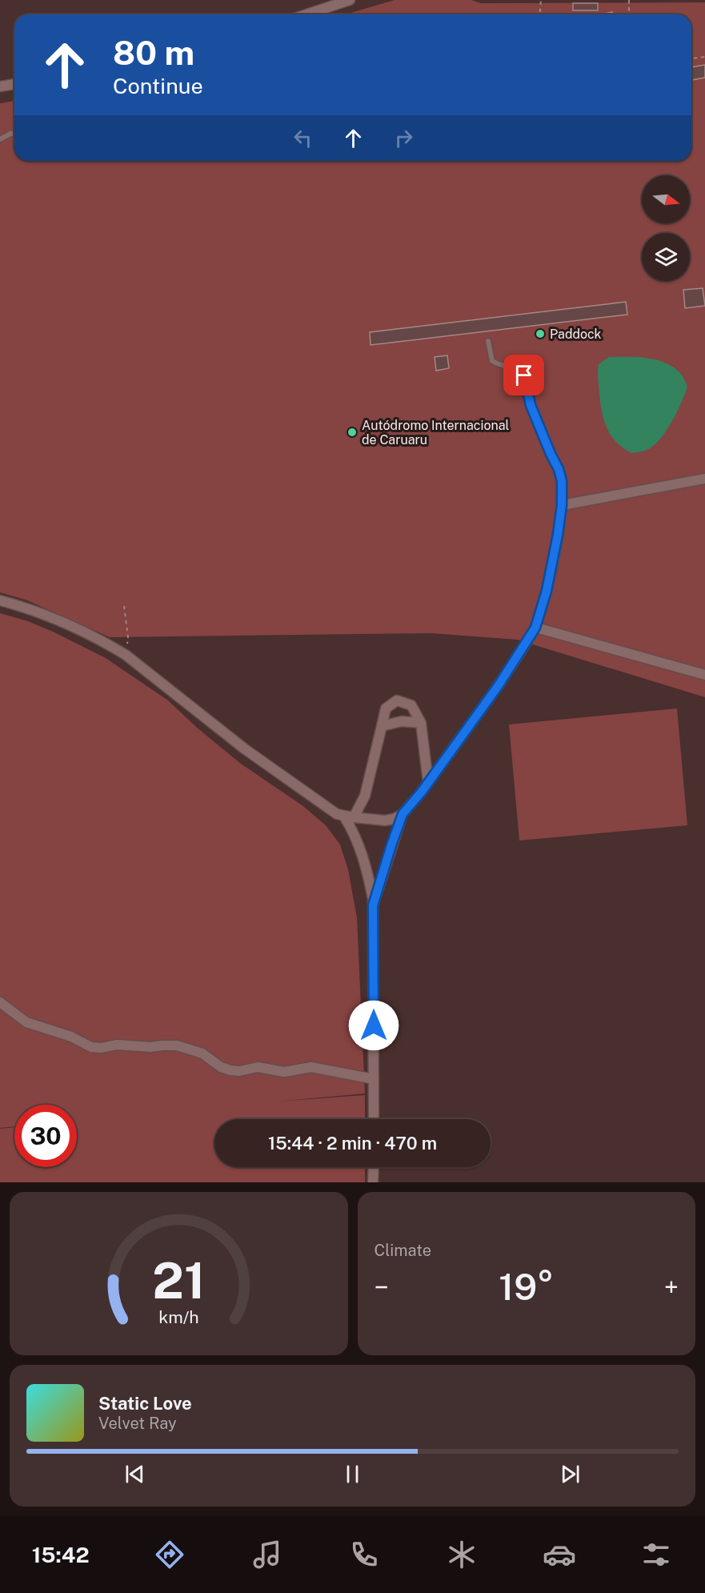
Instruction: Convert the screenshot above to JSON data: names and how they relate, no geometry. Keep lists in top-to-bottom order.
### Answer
{
  "places": ["Paddock", "Autódromo Internacional de Caruaru"],
  "north": "right",
  "page": {
    "turn": ["80 m", "Continue"],
    "limit": "30",
    "trip": "15:44 · 2 min · 470 m",
    "tile": "Climate",
    "heat": ["−", "19°", "+"],
    "song": ["Static Love", "Velvet Ray"],
    "tabs": "15:42",
    "gauge": ["21", "km/h"]
  }
}
